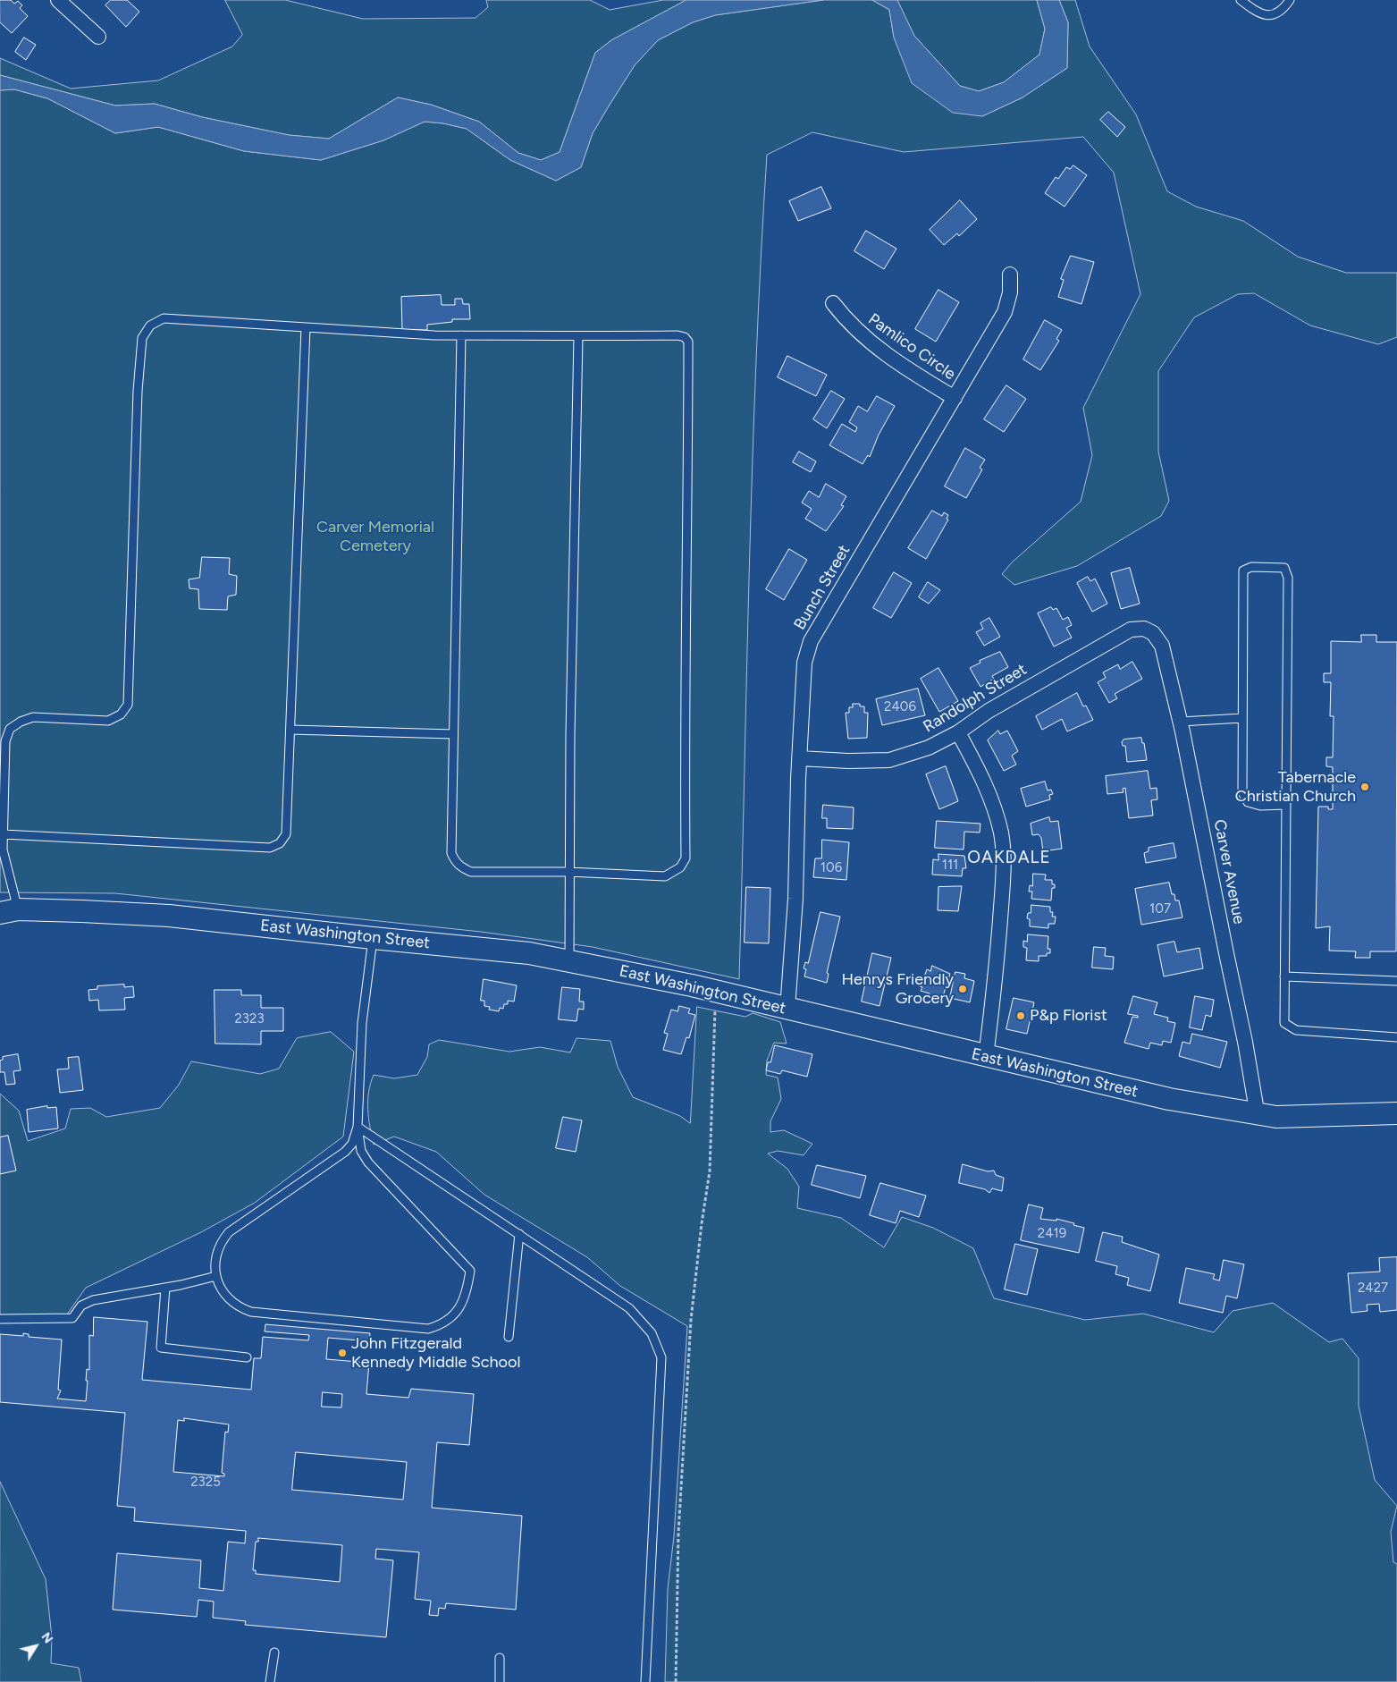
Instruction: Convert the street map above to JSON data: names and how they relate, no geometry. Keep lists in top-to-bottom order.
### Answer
{
  "streets": {
    "main road": ["East Washington Street"],
    "street": [
      "Pamlico Circle",
      "Bunch Street",
      "Randolph Street",
      "Carver Avenue"
    ]
  },
  "crossings": [
    ["Pamlico Circle", "Bunch Street"],
    ["Bunch Street", "Randolph Street"],
    ["Bunch Street", "East Washington Street"],
    ["Randolph Street", "Carver Avenue"],
    ["Carver Avenue", "East Washington Street"]
  ],
  "districts": ["OAKDALE"],
  "parks": ["Carver Memorial Cemetery"],
  "places": [
    "Tabernacle Christian Church",
    "Henrys Friendly Grocery",
    "P&p Florist",
    "John Fitzgerald Kennedy Middle School"
  ],
  "house_numbers": [
    "2406",
    "111",
    "106",
    "107",
    "2323",
    "2419",
    "2427",
    "2325"
  ],
  "north": "top right"
}
